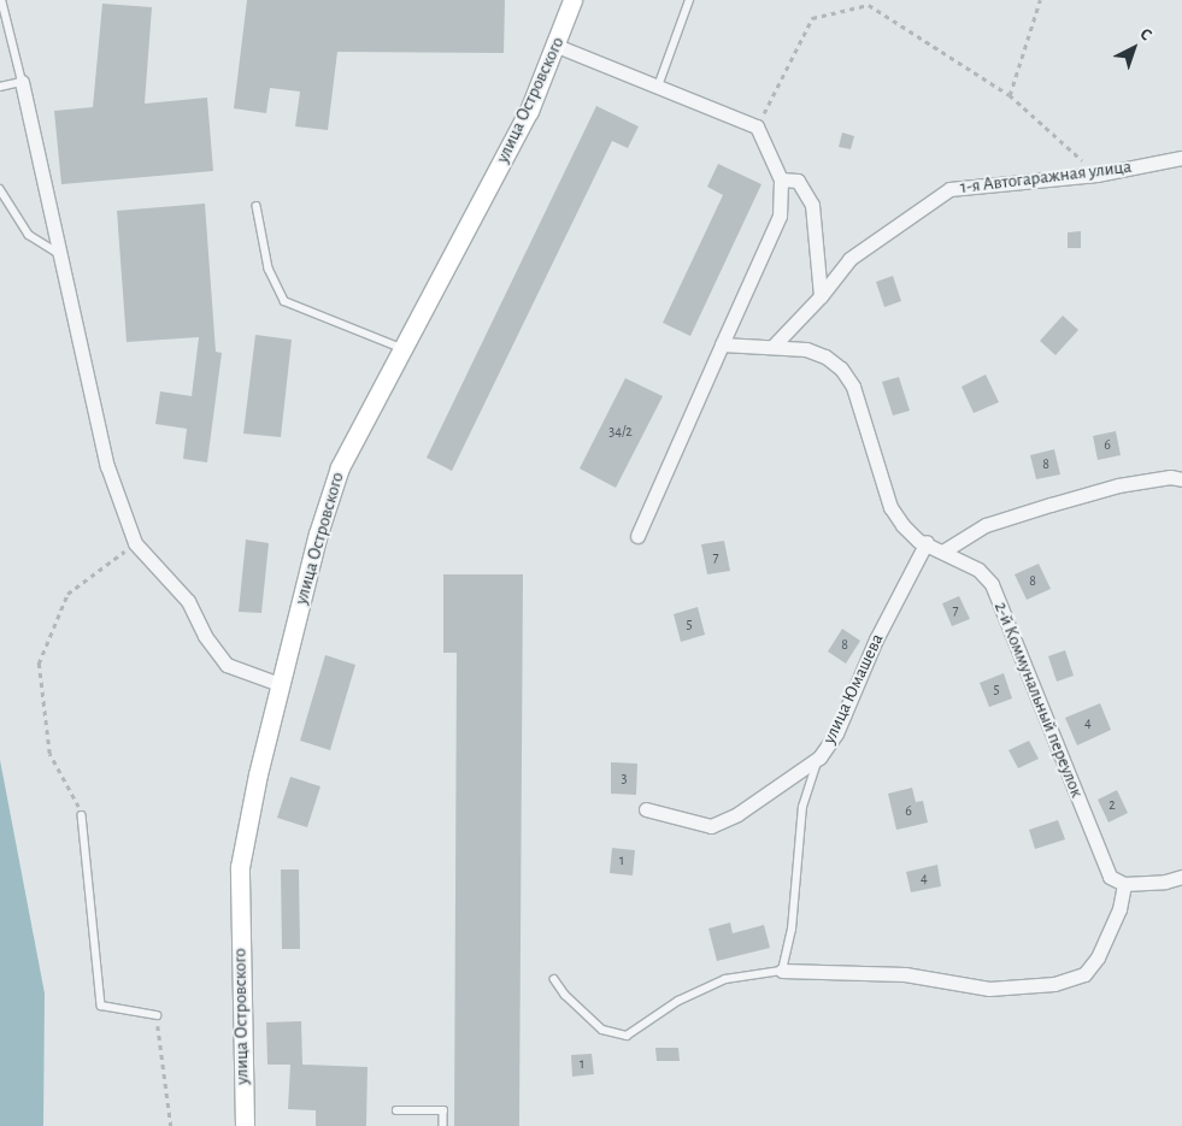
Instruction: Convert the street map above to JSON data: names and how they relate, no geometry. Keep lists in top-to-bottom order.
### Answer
{
  "streets": {
    "main road": ["улица Островского"],
    "street": ["1-я Автогаражная улица", "улица Юмашева", "2-й Коммунальный переулок"]
  },
  "crossings": [
    ["1-я Автогаражная улица", "2-й Коммунальный переулок"],
    ["улица Юмашева", "2-й Коммунальный переулок"]
  ],
  "house_numbers": [
    "34/2",
    "6",
    "8",
    "7",
    "8",
    "7",
    "5",
    "8",
    "5",
    "4",
    "3",
    "2",
    "6",
    "1",
    "4",
    "1"
  ],
  "north": "top right"
}
